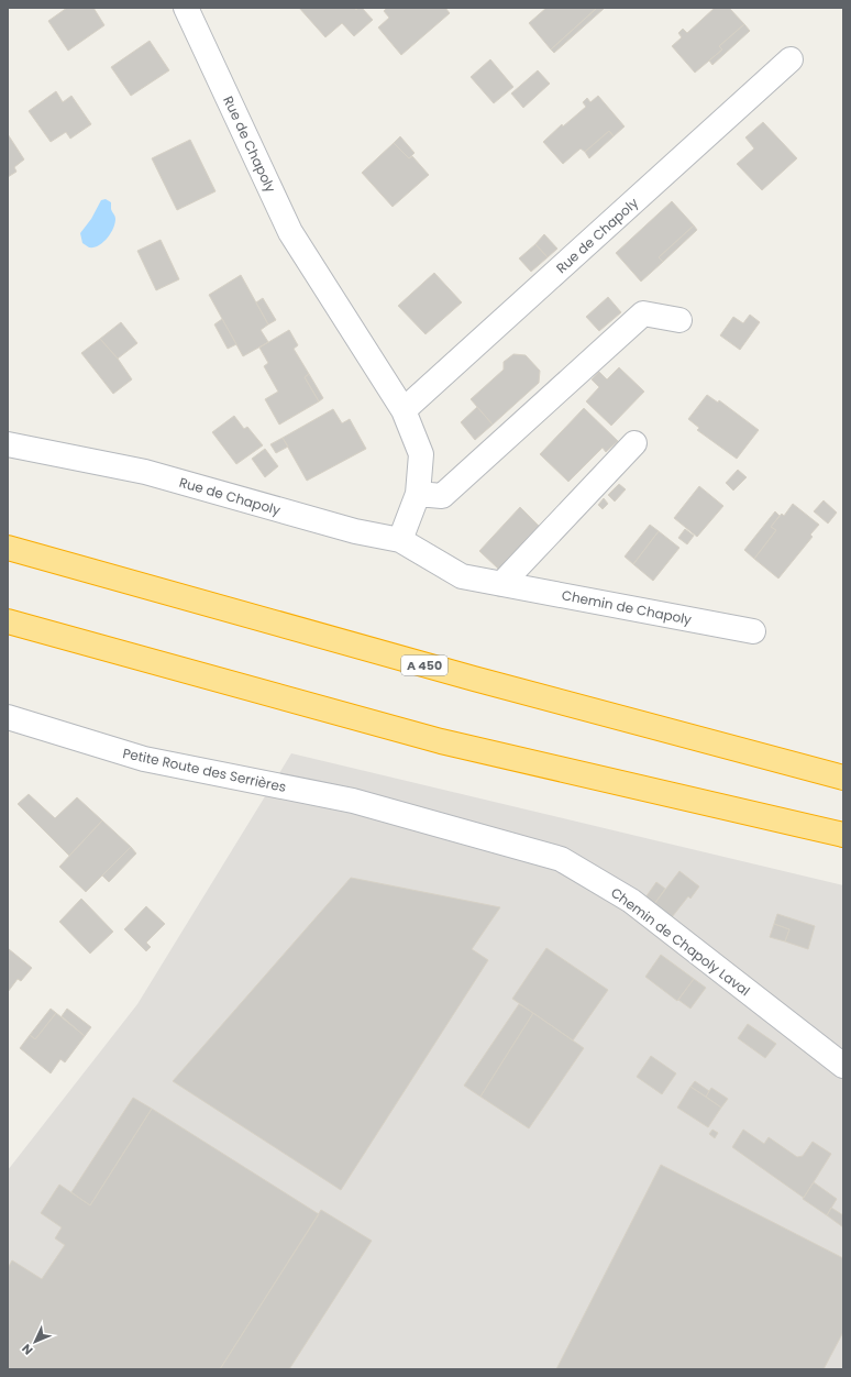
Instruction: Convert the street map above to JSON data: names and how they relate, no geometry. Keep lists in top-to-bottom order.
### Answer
{
  "streets": {
    "highway": ["A 450"],
    "street": [
      "Rue de Chapoly",
      "Chemin de Chapoly",
      "Petite Route des Serrières",
      "Chemin de Chapoly Laval"
    ]
  },
  "crossings": [
    ["Rue de Chapoly", "Chemin de Chapoly"],
    ["Petite Route des Serrières", "Chemin de Chapoly Laval"]
  ],
  "north": "bottom left"
}
